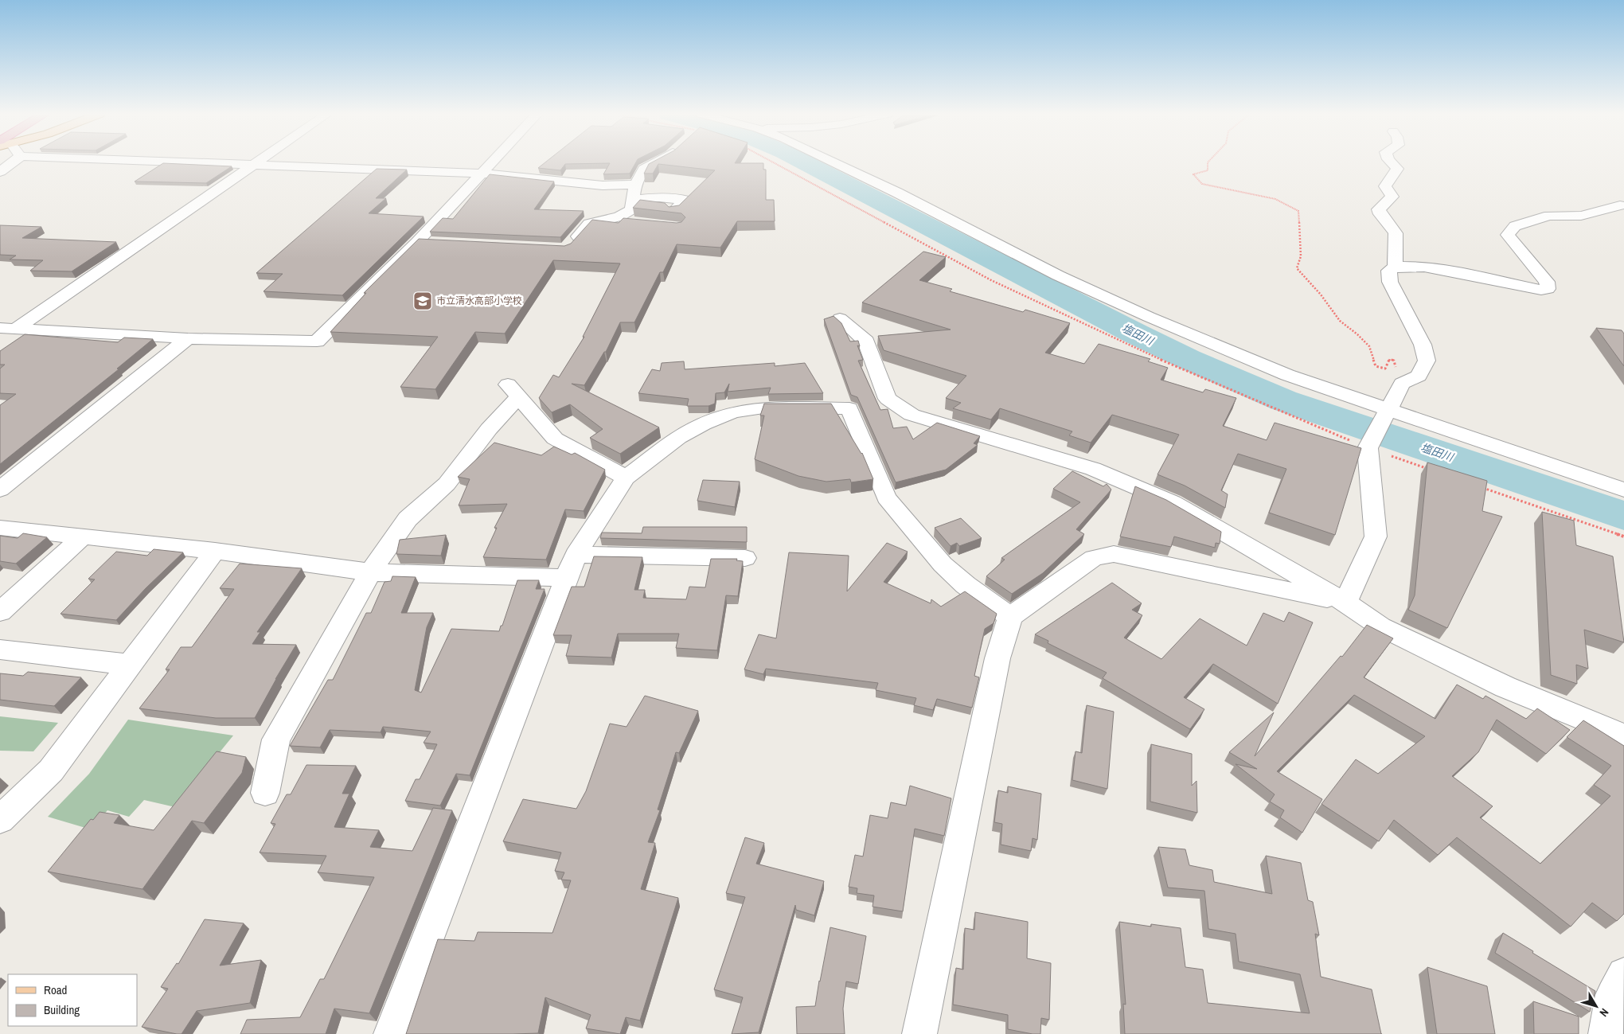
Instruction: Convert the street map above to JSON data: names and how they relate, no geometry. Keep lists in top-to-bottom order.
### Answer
{
  "water": ["塩田川"],
  "places": {
    "school or university": ["市立清水高部小学校"]
  },
  "legend": ["Road", "Building"],
  "north": "bottom right"
}
